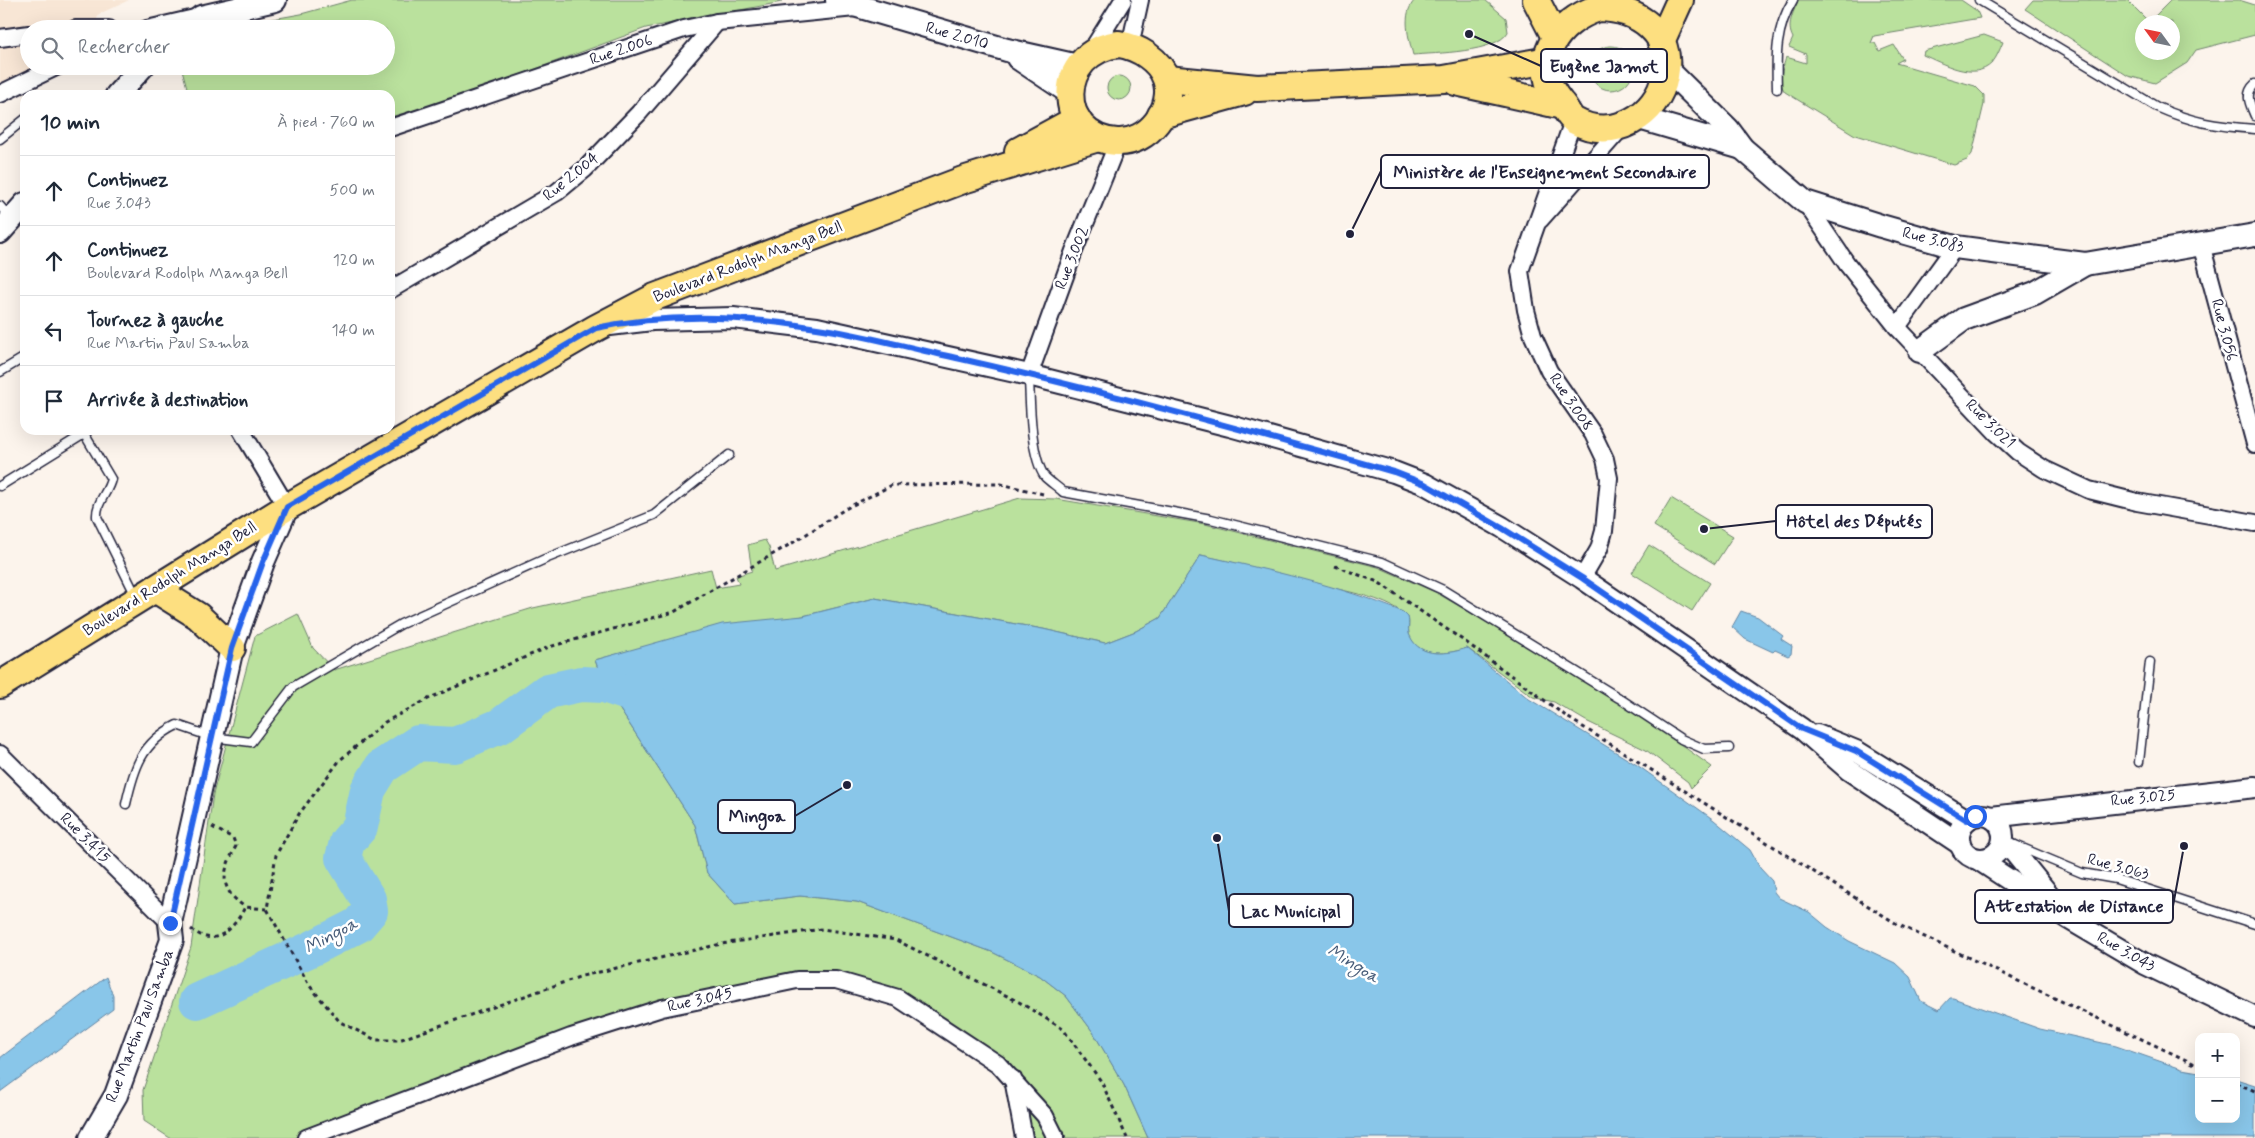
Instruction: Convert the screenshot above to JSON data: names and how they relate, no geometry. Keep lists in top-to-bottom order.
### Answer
{
  "streets": {
    "main road": [
      "Rue 2.010",
      "Rue 3.083",
      "Boulevard Rodolph Manga Bell",
      "Rue Martin Paul Samba"
    ],
    "street": [
      "Rue 2.006",
      "Rue 2.004",
      "Rue 3.002",
      "Rue 3.056",
      "Rue 3.008",
      "Rue 3.021",
      "Rue 3.025",
      "Rue 3.415",
      "Rue 3.043",
      "Rue 3.045"
    ],
    "lane": ["Rue 3.063"]
  },
  "crossings": [
    ["Rue 2.010", "Rue 2.006"],
    ["Rue 2.010", "Rue 3.002"],
    ["Rue 2.006", "Rue 2.004"],
    ["Rue 3.083", "Rue 3.056"],
    ["Rue 3.083", "Rue 3.008"],
    ["Rue 3.083", "Rue 3.021"],
    ["Boulevard Rodolph Manga Bell", "Rue Martin Paul Samba"],
    ["Rue 3.025", "Rue 3.063"],
    ["Rue 3.025", "Rue 3.043"],
    ["Rue 3.415", "Rue Martin Paul Samba"],
    ["Rue 3.063", "Rue 3.043"]
  ],
  "water": ["Mingoa"],
  "places": [
    "Eugène Jamot",
    "Ministère de l'Enseignement Secondaire",
    "Hôtel des Députés",
    "Mingoa",
    "Lac Municipal",
    "Attestation de Distance"
  ],
  "north": "top left",
  "page": {
    "search": "Rechercher",
    "heading": ["10 min", "À pied · 760 m"],
    "list": [
      ["Continuez", "Rue 3.043", "500 m"],
      ["Continuez", "Boulevard Rodolph Manga Bell", "120 m"],
      ["Tournez à gauche", "Rue Martin Paul Samba", "140 m"],
      "Arrivée à destination"
    ],
    "map_buttons": ["+", "−"]
  }
}
